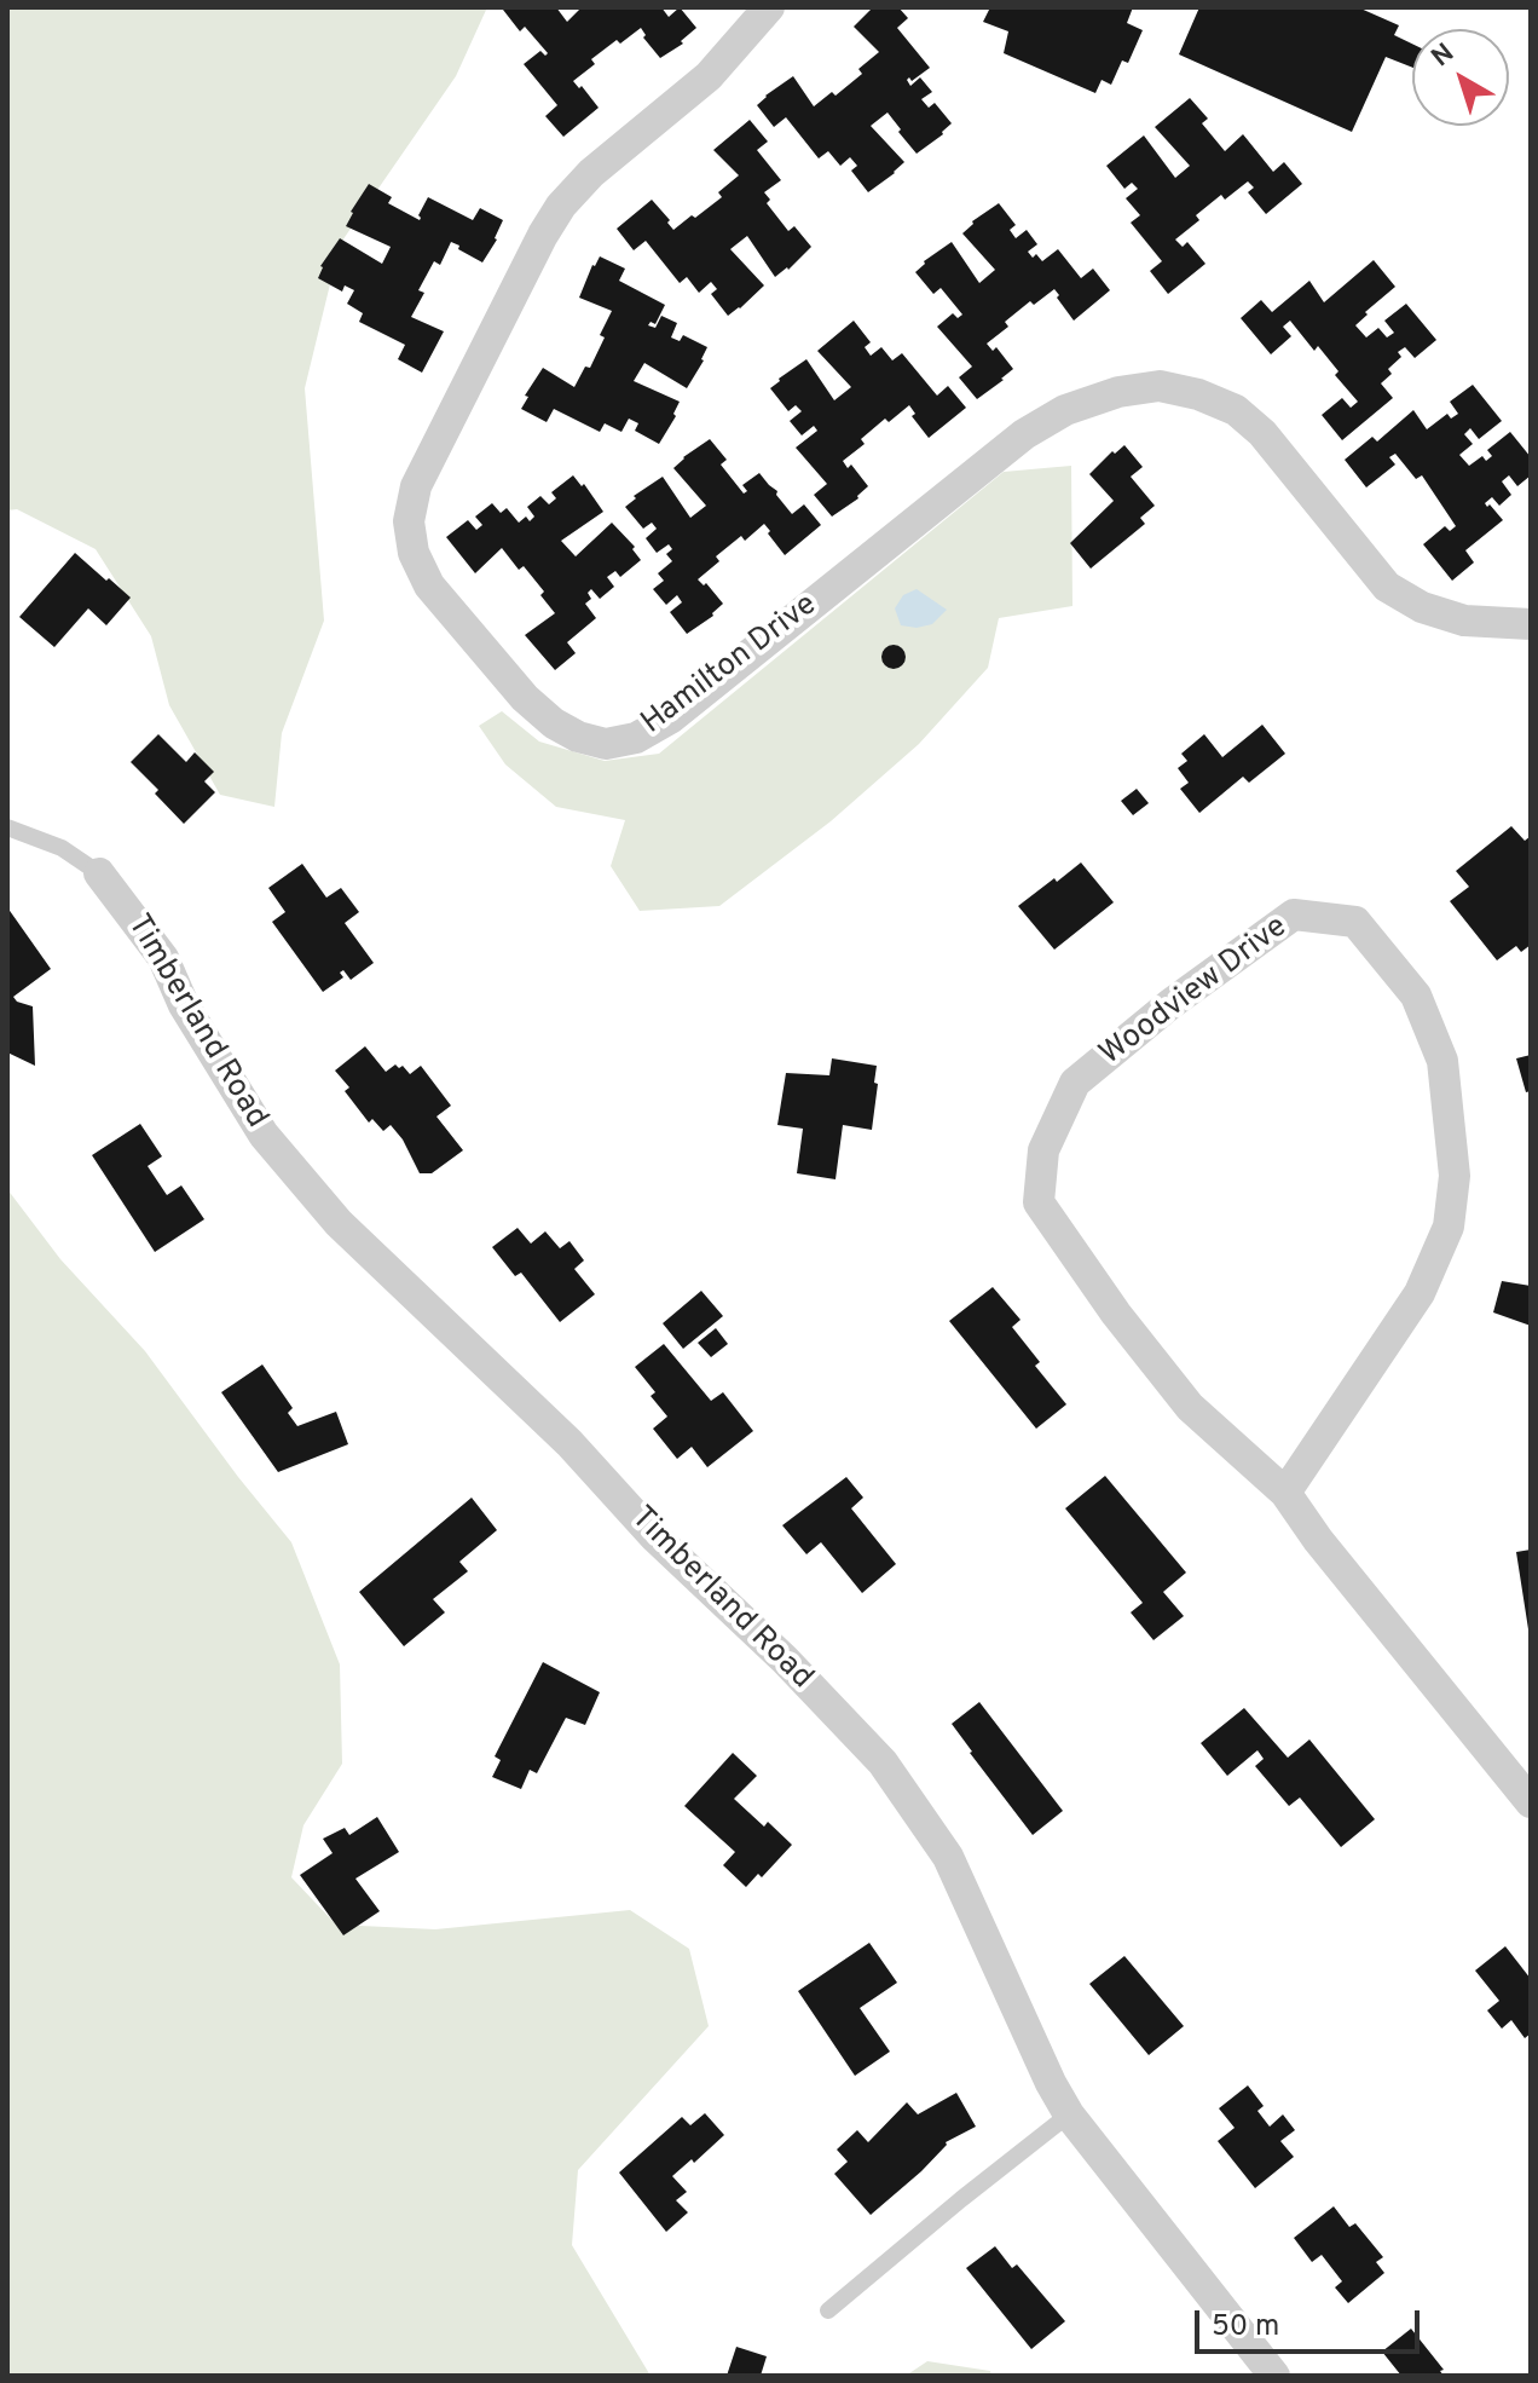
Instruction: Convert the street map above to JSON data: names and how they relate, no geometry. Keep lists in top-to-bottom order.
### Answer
{
  "streets": {
    "street": ["Hamilton Drive", "Woodview Drive", "Timberland Road"]
  },
  "scale_bar": "50 m",
  "north": "top left"
}
